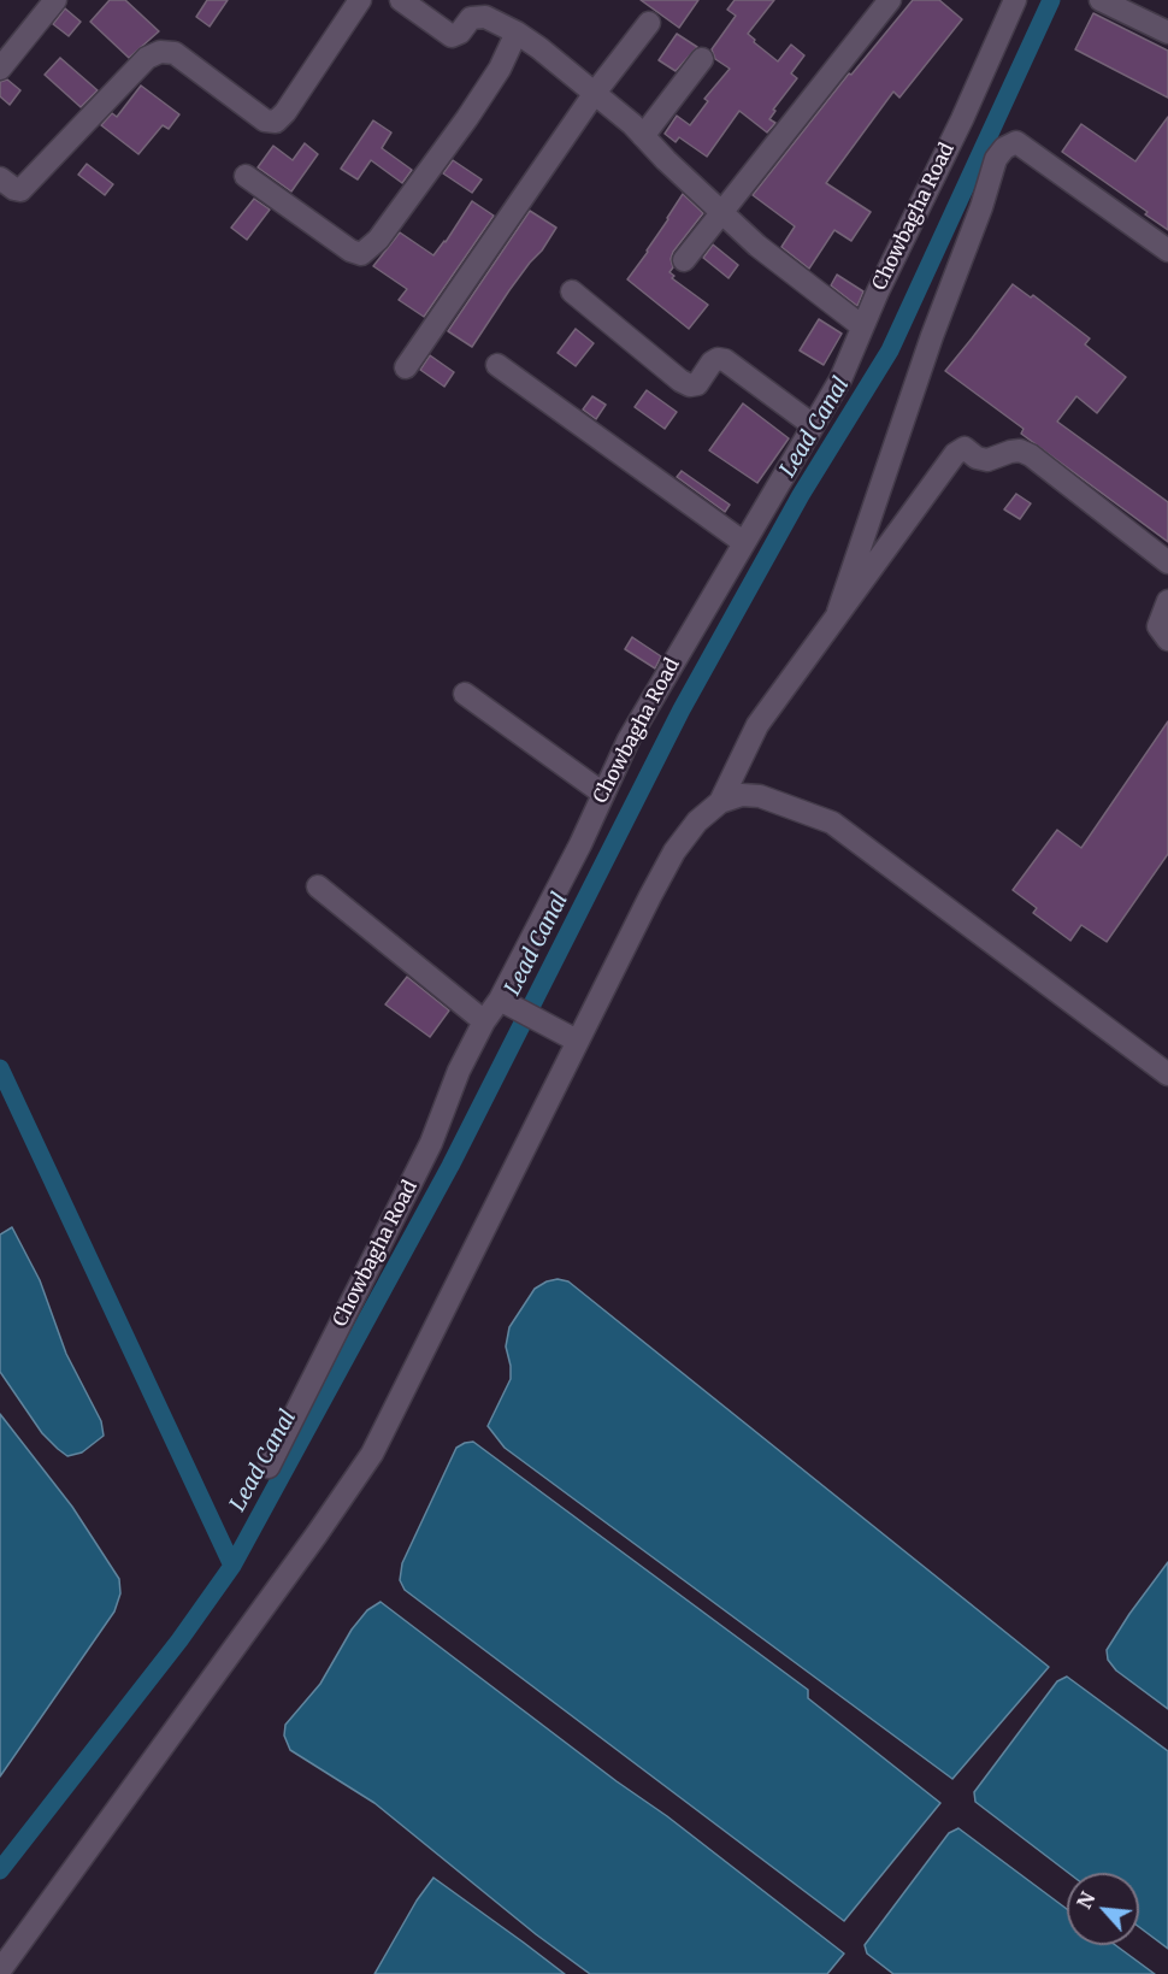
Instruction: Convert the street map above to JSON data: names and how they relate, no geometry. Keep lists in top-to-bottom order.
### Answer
{
  "streets": {
    "street": ["Chowbagha Road"]
  },
  "water": ["Lead Canal"],
  "north": "top left"
}
